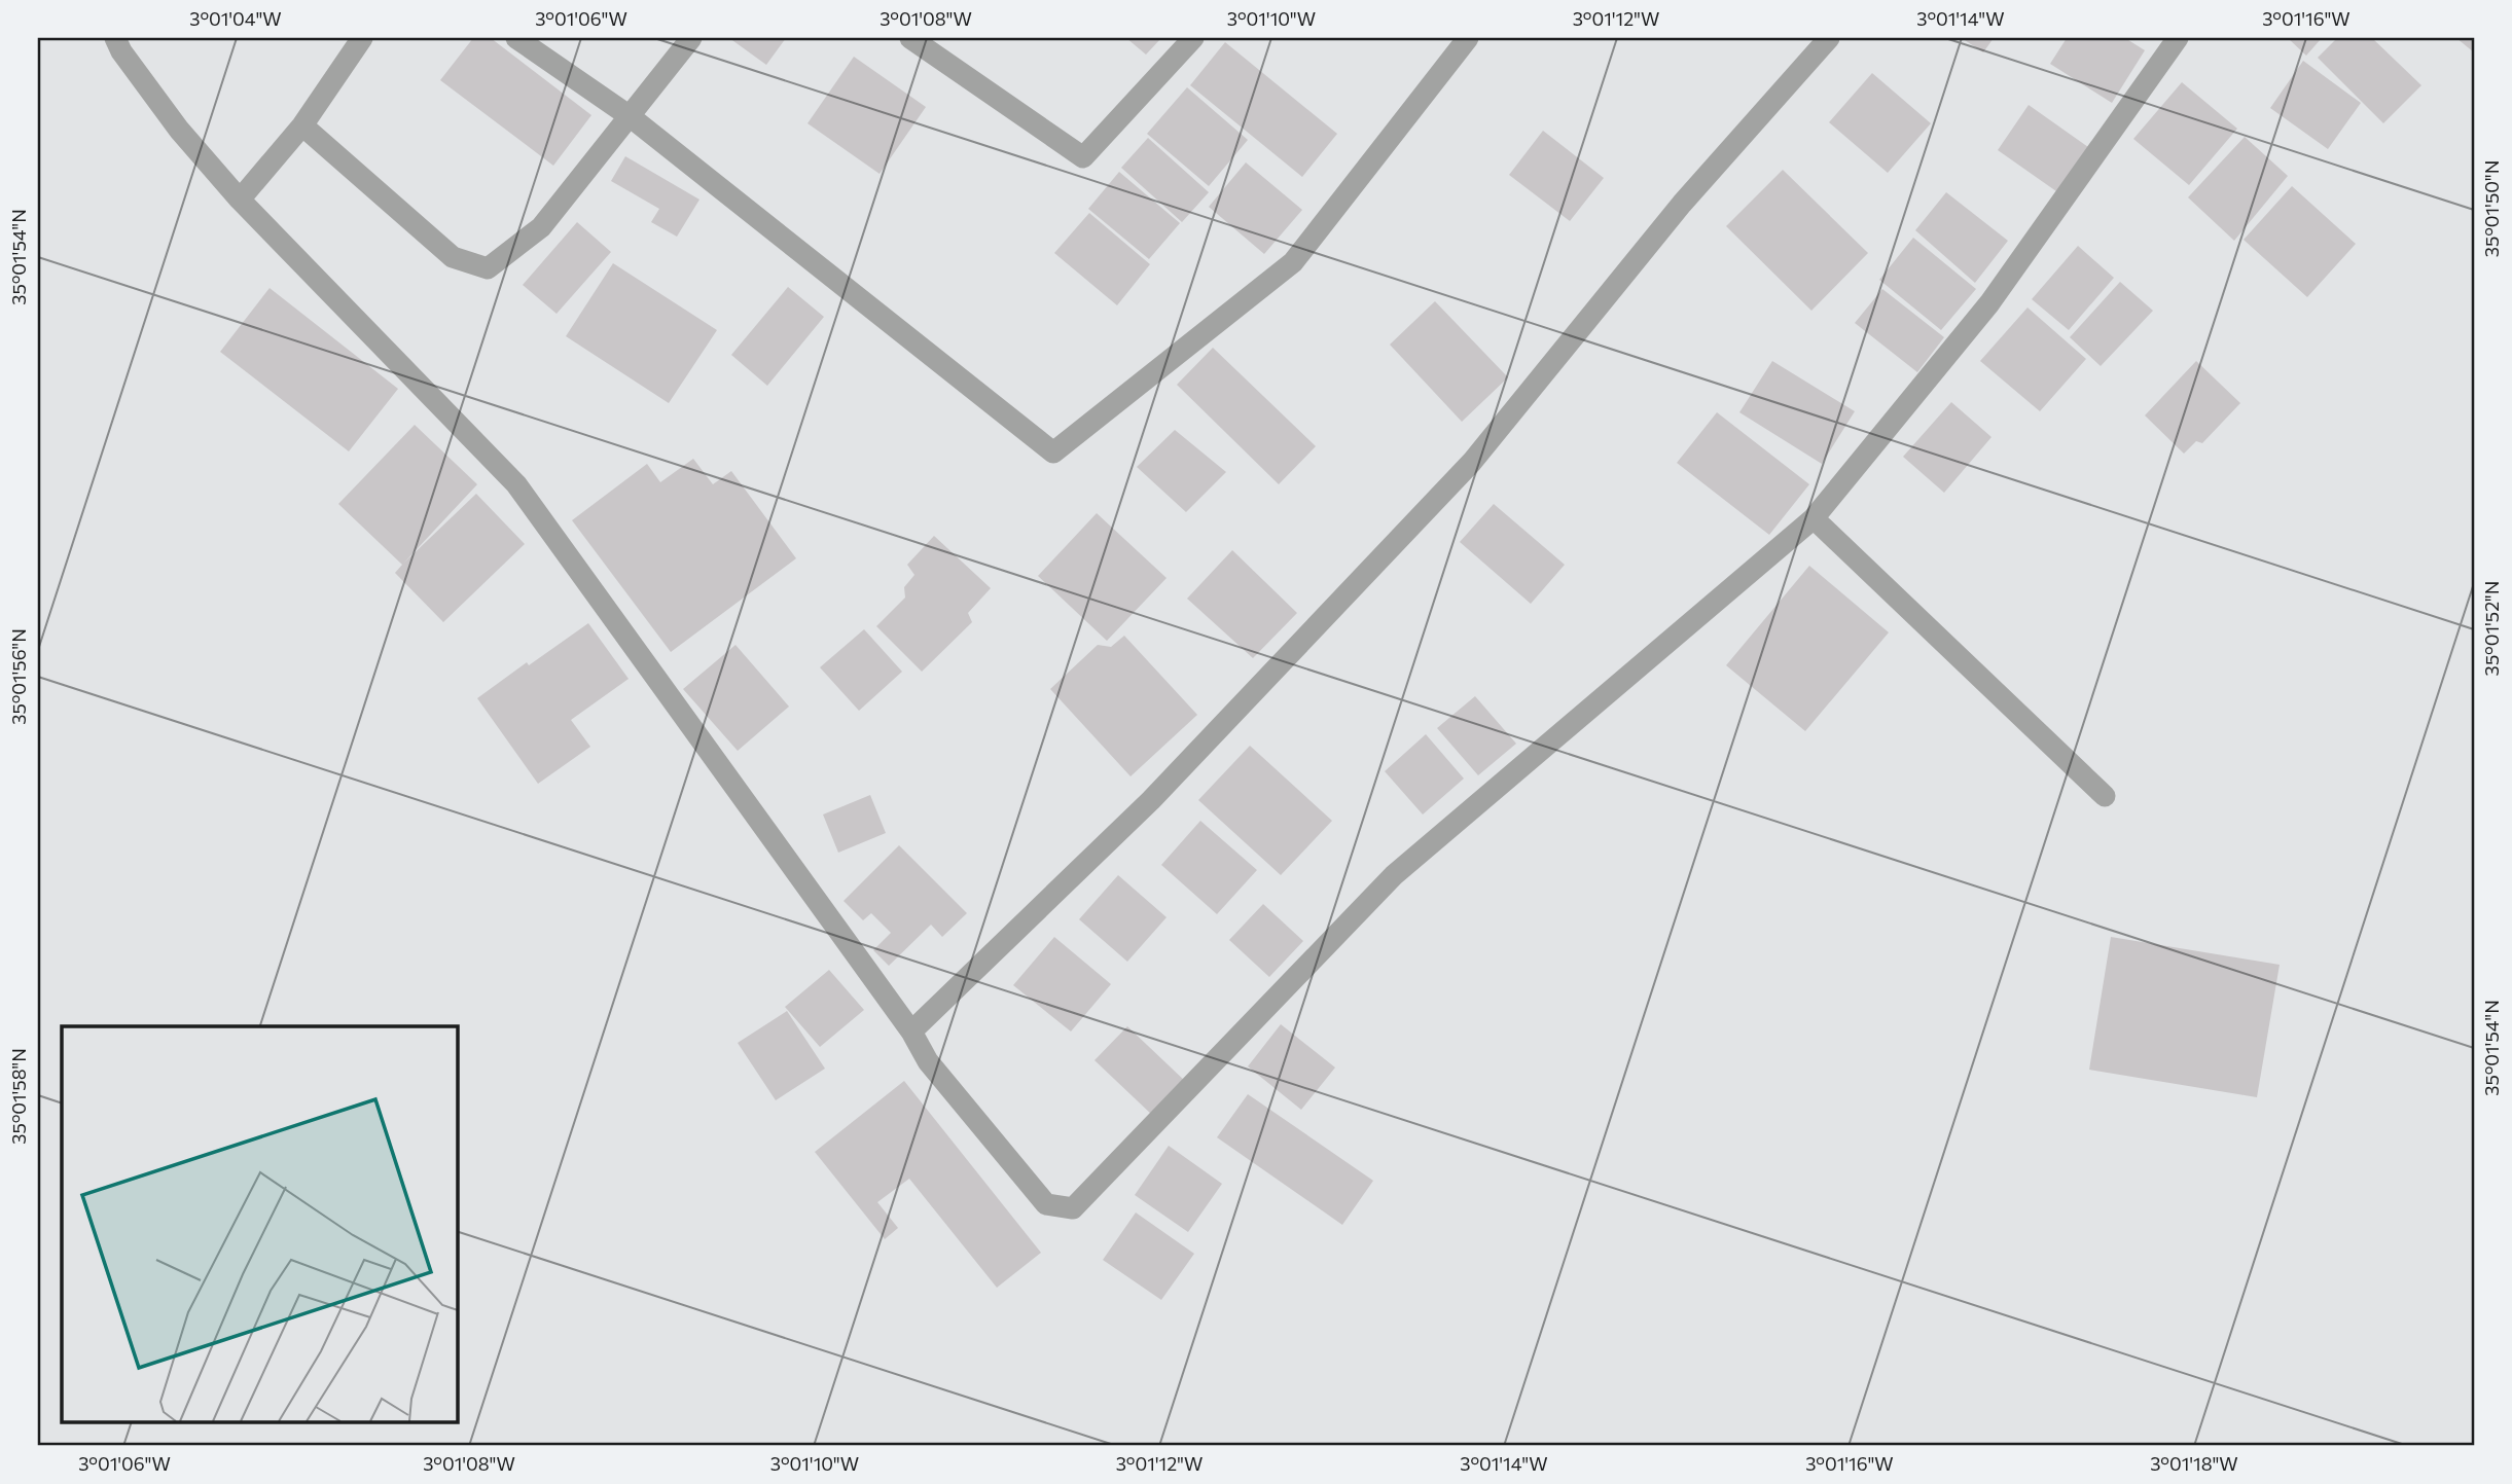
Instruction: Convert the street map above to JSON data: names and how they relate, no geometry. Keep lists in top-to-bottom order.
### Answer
{
  "coordinates": [
    "3°01'04\"W",
    "3°01'06\"W",
    "3°01'08\"W",
    "3°01'10\"W",
    "3°01'12\"W",
    "3°01'14\"W",
    "3°01'16\"W",
    "35°01'50\"N",
    "35°01'54\"N",
    "35°01'52\"N",
    "35°01'56\"N",
    "35°01'58\"N",
    "3°01'18\"W"
  ]
}
